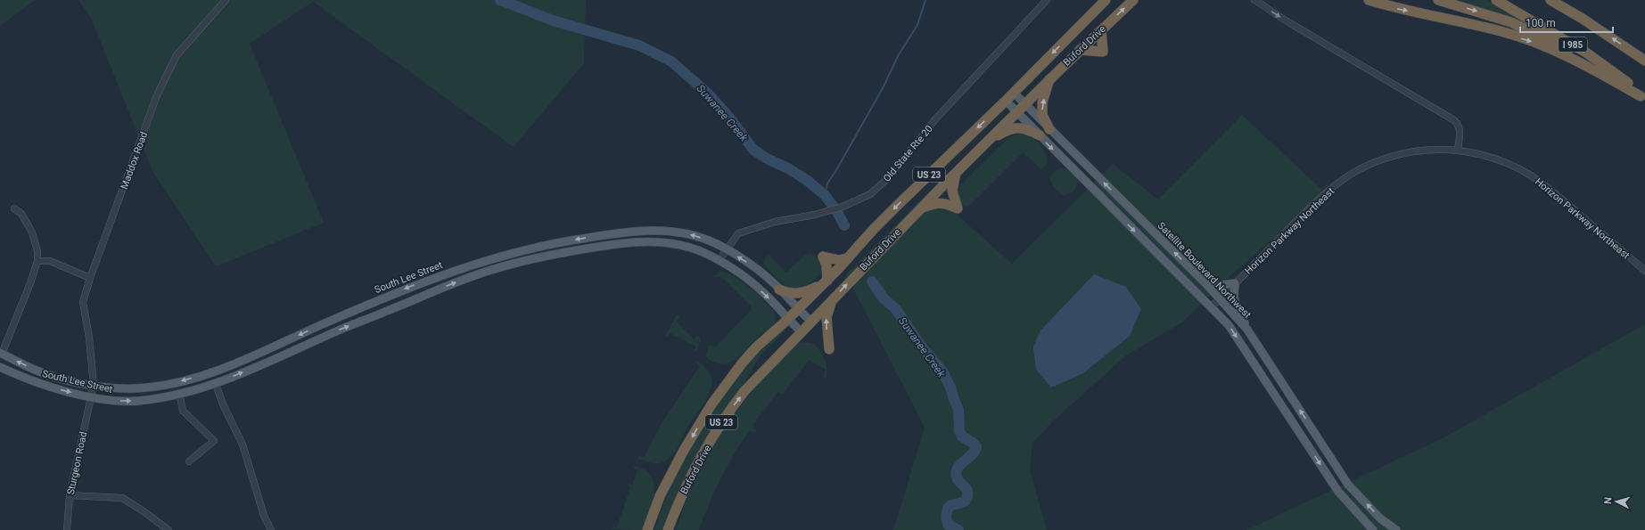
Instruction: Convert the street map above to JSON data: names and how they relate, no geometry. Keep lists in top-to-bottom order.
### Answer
{
  "streets": {
    "highway": ["I 985", "Buford Drive", "US 23"],
    "main road": ["Satellite Boulevard Northwest", "South Lee Street"],
    "street": [
      "Old State Rte 20",
      "Maddox Road",
      "Horizon Parkway Northeast",
      "Sturgeon Road"
    ]
  },
  "crossings": [
    ["Buford Drive", "Satellite Boulevard Northwest"],
    ["Buford Drive", "South Lee Street"],
    ["Old State Rte 20", "South Lee Street"],
    ["Maddox Road", "South Lee Street"],
    ["Maddox Road", "Sturgeon Road"],
    ["Horizon Parkway Northeast", "Satellite Boulevard Northwest"],
    ["South Lee Street", "Sturgeon Road"]
  ],
  "water": ["Suwanee Creek"],
  "scale_bar": "100 m",
  "north": "left"
}
